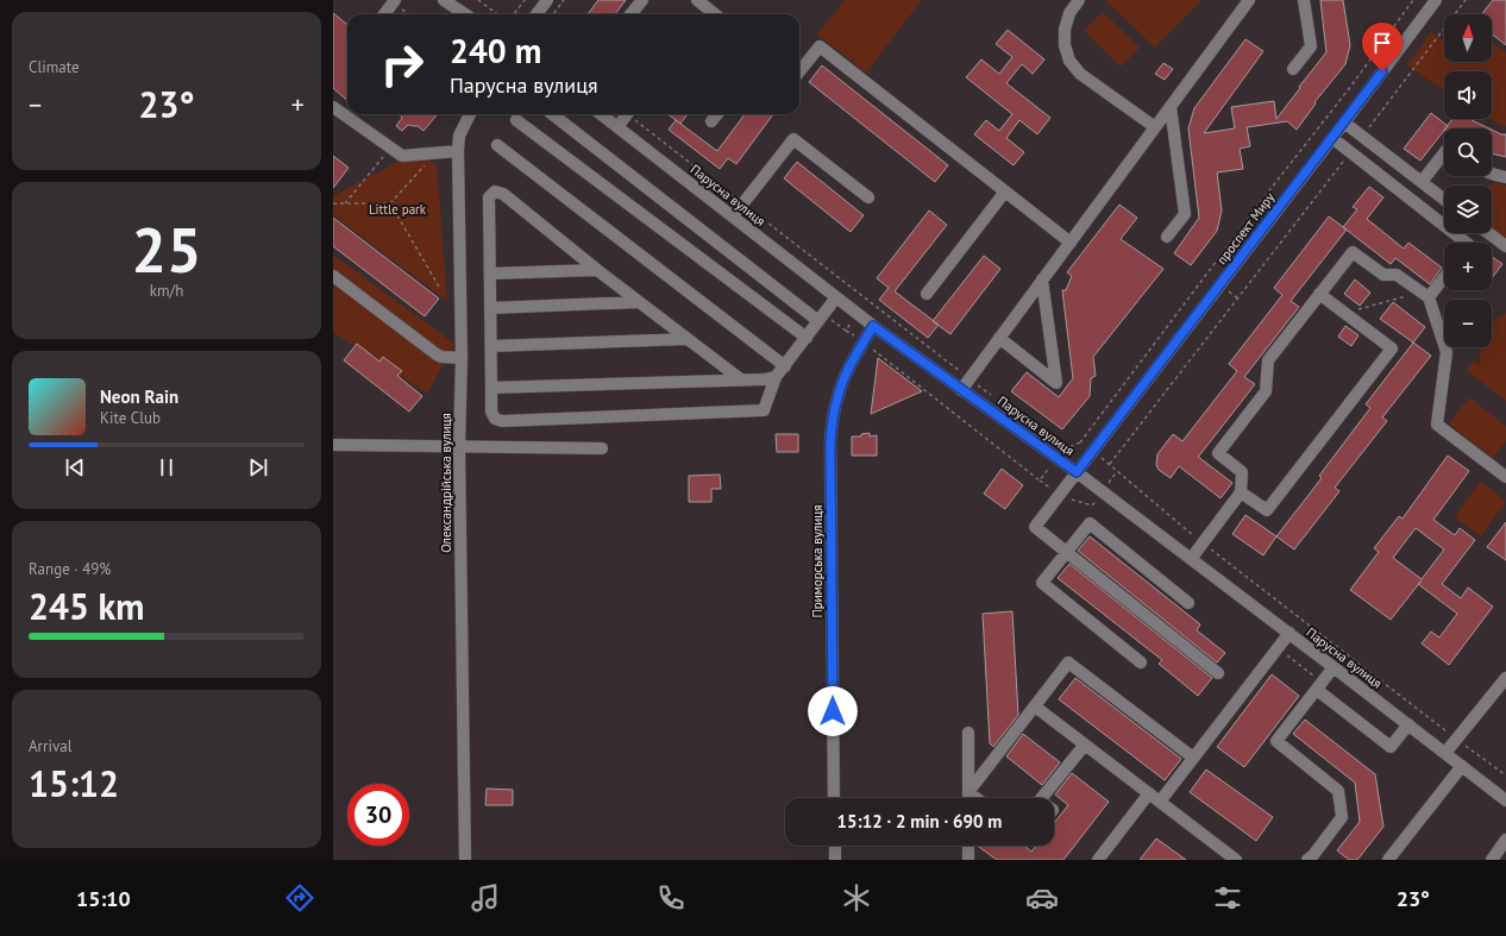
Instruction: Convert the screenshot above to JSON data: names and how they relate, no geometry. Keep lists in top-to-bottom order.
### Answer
{
  "streets": {
    "street": [
      "Парусна вулиця",
      "проспект Миру",
      "Олександрійська вулиця",
      "Приморська вулиця"
    ]
  },
  "crossings": [
    ["Парусна вулиця", "проспект Миру"],
    ["Парусна вулиця", "Приморська вулиця"]
  ],
  "parks": ["Little park"],
  "north": "top",
  "page": {
    "tile": [
      "Climate",
      ["25", "km/h"],
      ["Range · 49%", "245 km"],
      ["Arrival", "15:12"]
    ],
    "map_buttons": ["+", "−"],
    "turn": ["240 m", "Парусна вулиця"],
    "heat": ["−", "23°", "+"],
    "song": ["Neon Rain", "Kite Club"],
    "limit": "30",
    "trip": "15:12 · 2 min · 690 m",
    "tabs": ["15:10", "23°"]
  }
}
